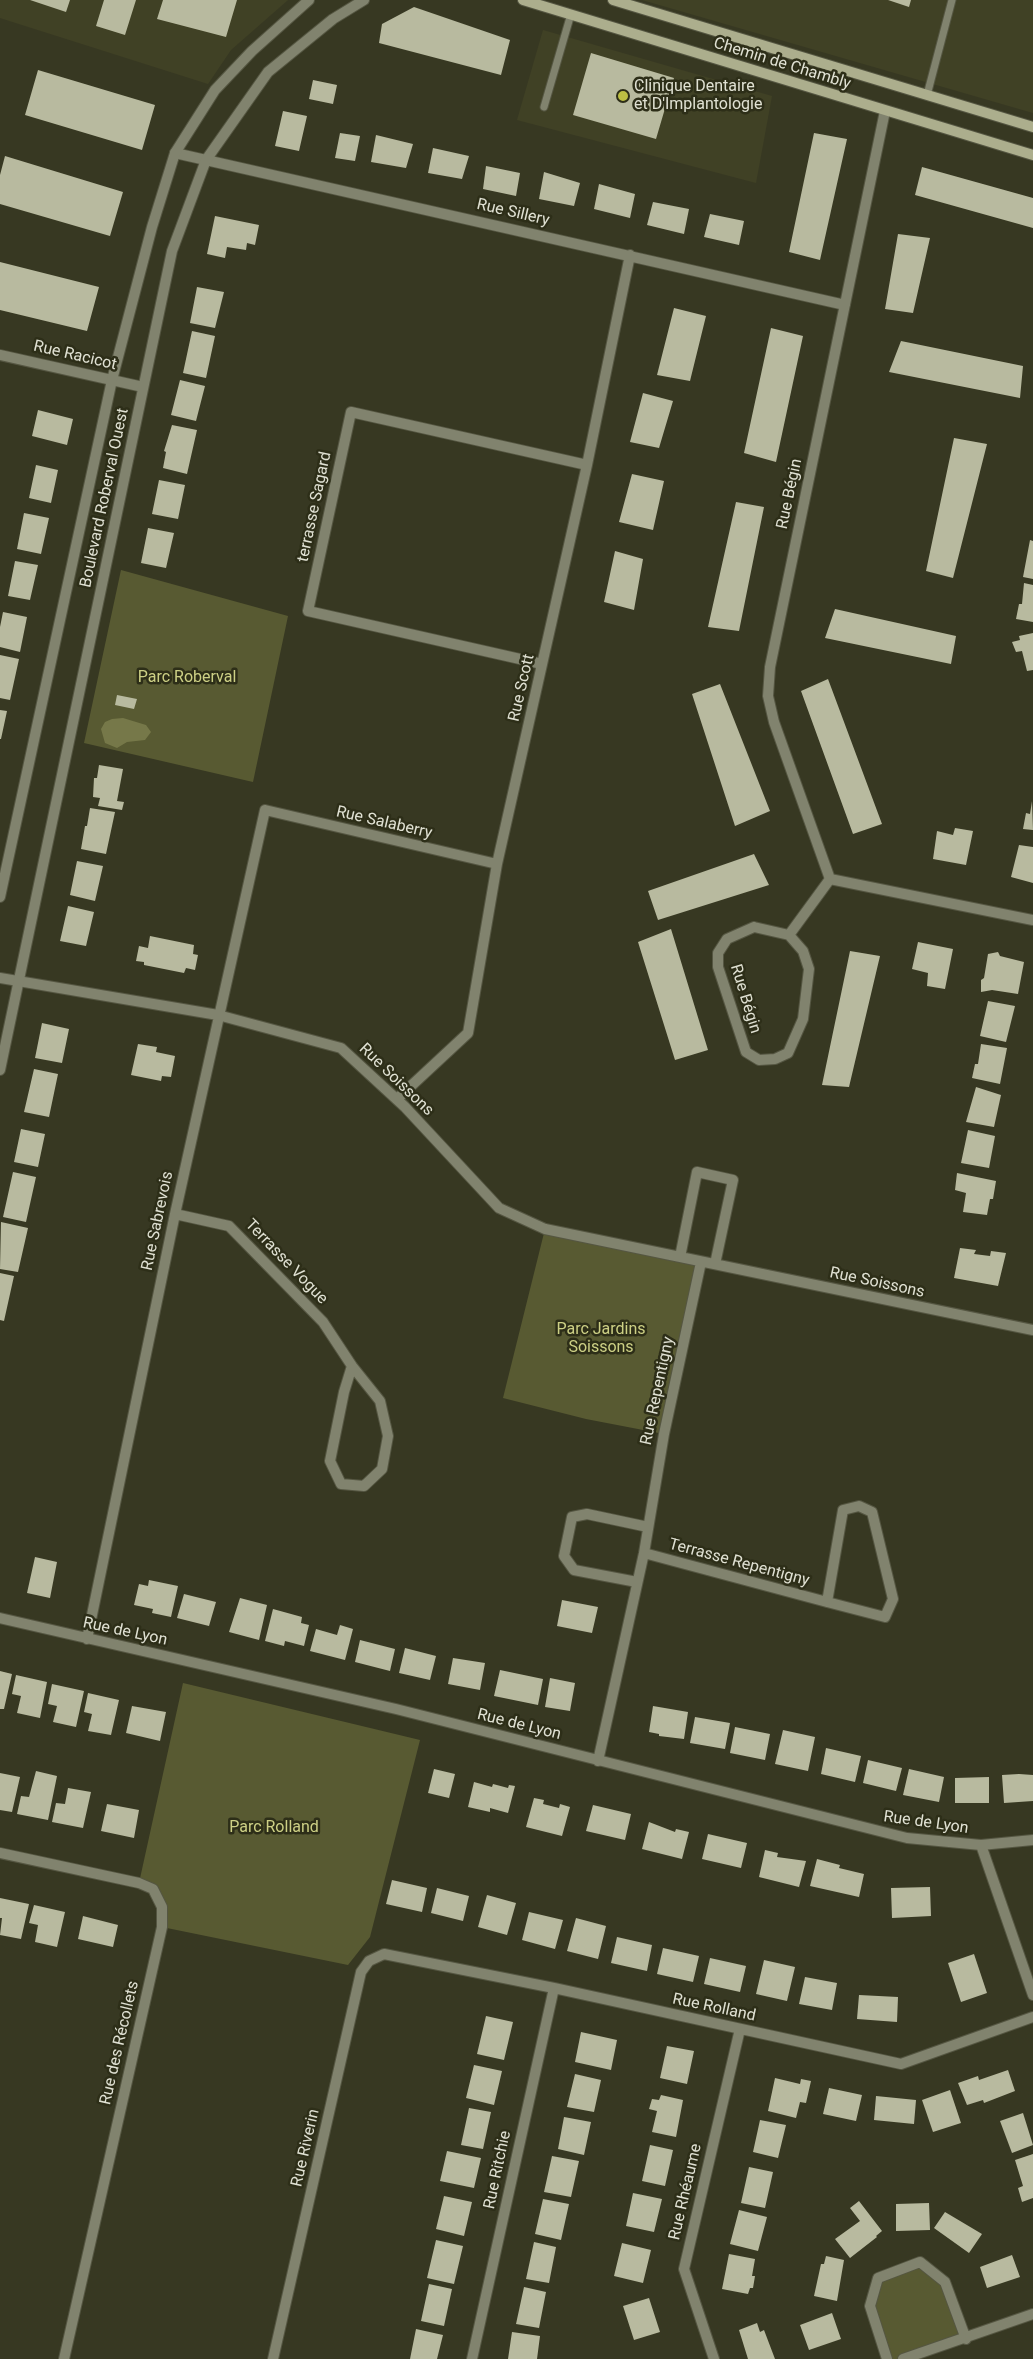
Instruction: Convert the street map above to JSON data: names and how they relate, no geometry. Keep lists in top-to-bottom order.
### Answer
{
  "streets": {
    "main road": ["Chemin de Chambly"],
    "street": [
      "Rue Sillery",
      "Rue Racicot",
      "Rue Bégin",
      "Boulevard Roberval Ouest",
      "terrasse Sagard",
      "Rue Scott",
      "Rue Salaberry",
      "Rue Soissons",
      "Rue Sabrevois",
      "Terrasse Vogue",
      "Rue Repentigny",
      "Terrasse Repentigny",
      "Rue de Lyon",
      "Rue Rolland",
      "Rue des Récollets",
      "Rue Riverin",
      "Rue Ritchie",
      "Rue Rhéaume"
    ]
  },
  "crossings": [
    ["Chemin de Chambly", "Rue Bégin"],
    ["Rue Sillery", "Rue Bégin"],
    ["Rue Sillery", "Boulevard Roberval Ouest"],
    ["Rue Sillery", "Rue Scott"],
    ["Rue Racicot", "Boulevard Roberval Ouest"],
    ["Boulevard Roberval Ouest", "Rue Soissons"],
    ["terrasse Sagard", "Rue Scott"],
    ["Rue Scott", "Rue Salaberry"],
    ["Rue Scott", "Rue Soissons"],
    ["Rue Salaberry", "Rue Sabrevois"],
    ["Rue Soissons", "Rue Sabrevois"],
    ["Rue Soissons", "Rue Repentigny"],
    ["Rue Sabrevois", "Terrasse Vogue"],
    ["Rue Sabrevois", "Rue de Lyon"],
    ["Rue Repentigny", "Terrasse Repentigny"],
    ["Rue Repentigny", "Rue de Lyon"],
    ["Rue Rolland", "Rue Riverin"],
    ["Rue Rolland", "Rue Ritchie"],
    ["Rue Rolland", "Rue Rhéaume"]
  ],
  "parks": ["Parc Roberval", "Parc Jardins Soissons", "Parc Rolland"],
  "places": ["Clinique Dentaire et D'Implantologie"]
}
